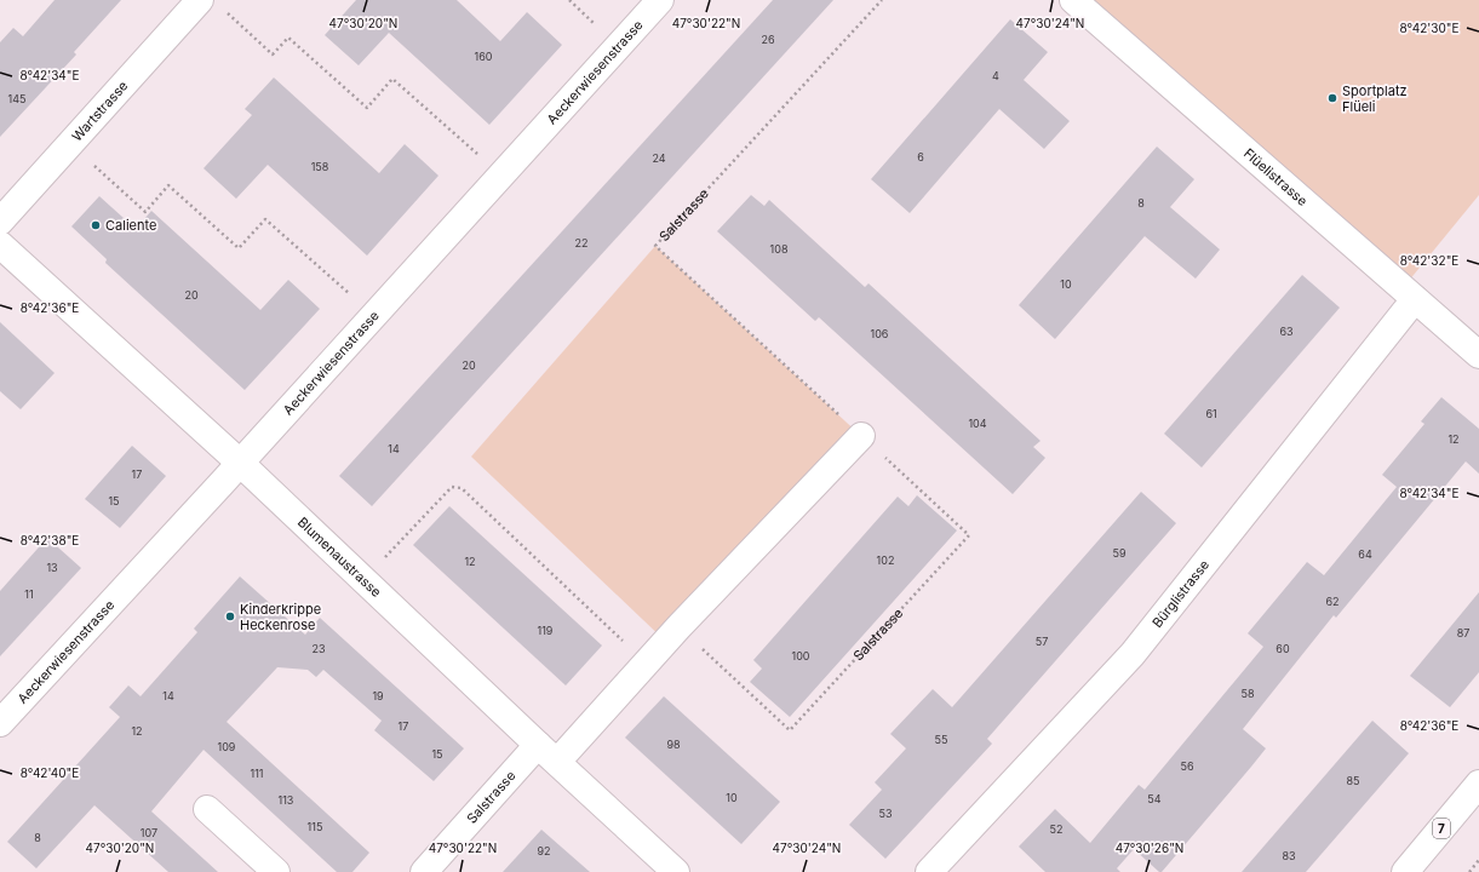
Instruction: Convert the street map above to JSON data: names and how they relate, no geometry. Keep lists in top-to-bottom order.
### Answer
{
  "streets": {
    "street": [
      "Aeckerwiesenstrasse",
      "Wartstrasse",
      "Flüelistrasse",
      "Salstrasse",
      "Blumenaustrasse",
      "Bürglistrasse",
      "7"
    ]
  },
  "crossings": [
    ["Aeckerwiesenstrasse", "Blumenaustrasse"],
    ["Flüelistrasse", "Bürglistrasse"],
    ["Salstrasse", "Blumenaustrasse"]
  ],
  "places": ["Sportplatz Flüeli", "Caliente", "Kinderkrippe Heckenrose"],
  "house_numbers": [
    "26",
    "160",
    "4",
    "145",
    "6",
    "24",
    "158",
    "8",
    "22",
    "108",
    "10",
    "20",
    "63",
    "106",
    "20",
    "61",
    "104",
    "12",
    "14",
    "17",
    "15",
    "59",
    "64",
    "102",
    "12",
    "13",
    "11",
    "62",
    "119",
    "87",
    "57",
    "23",
    "60",
    "100",
    "58",
    "14",
    "19",
    "17",
    "12",
    "55",
    "98",
    "109",
    "15",
    "56",
    "111",
    "85",
    "10",
    "54",
    "113",
    "53",
    "115",
    "52",
    "107",
    "8",
    "92",
    "83"
  ],
  "coordinates": [
    "47°30'20\"N",
    "47°30'22\"N",
    "47°30'24\"N",
    "8°42'30\"E",
    "8°42'34\"E",
    "8°42'32\"E",
    "8°42'36\"E",
    "8°42'38\"E",
    "8°42'40\"E",
    "47°30'26\"N"
  ]
}
